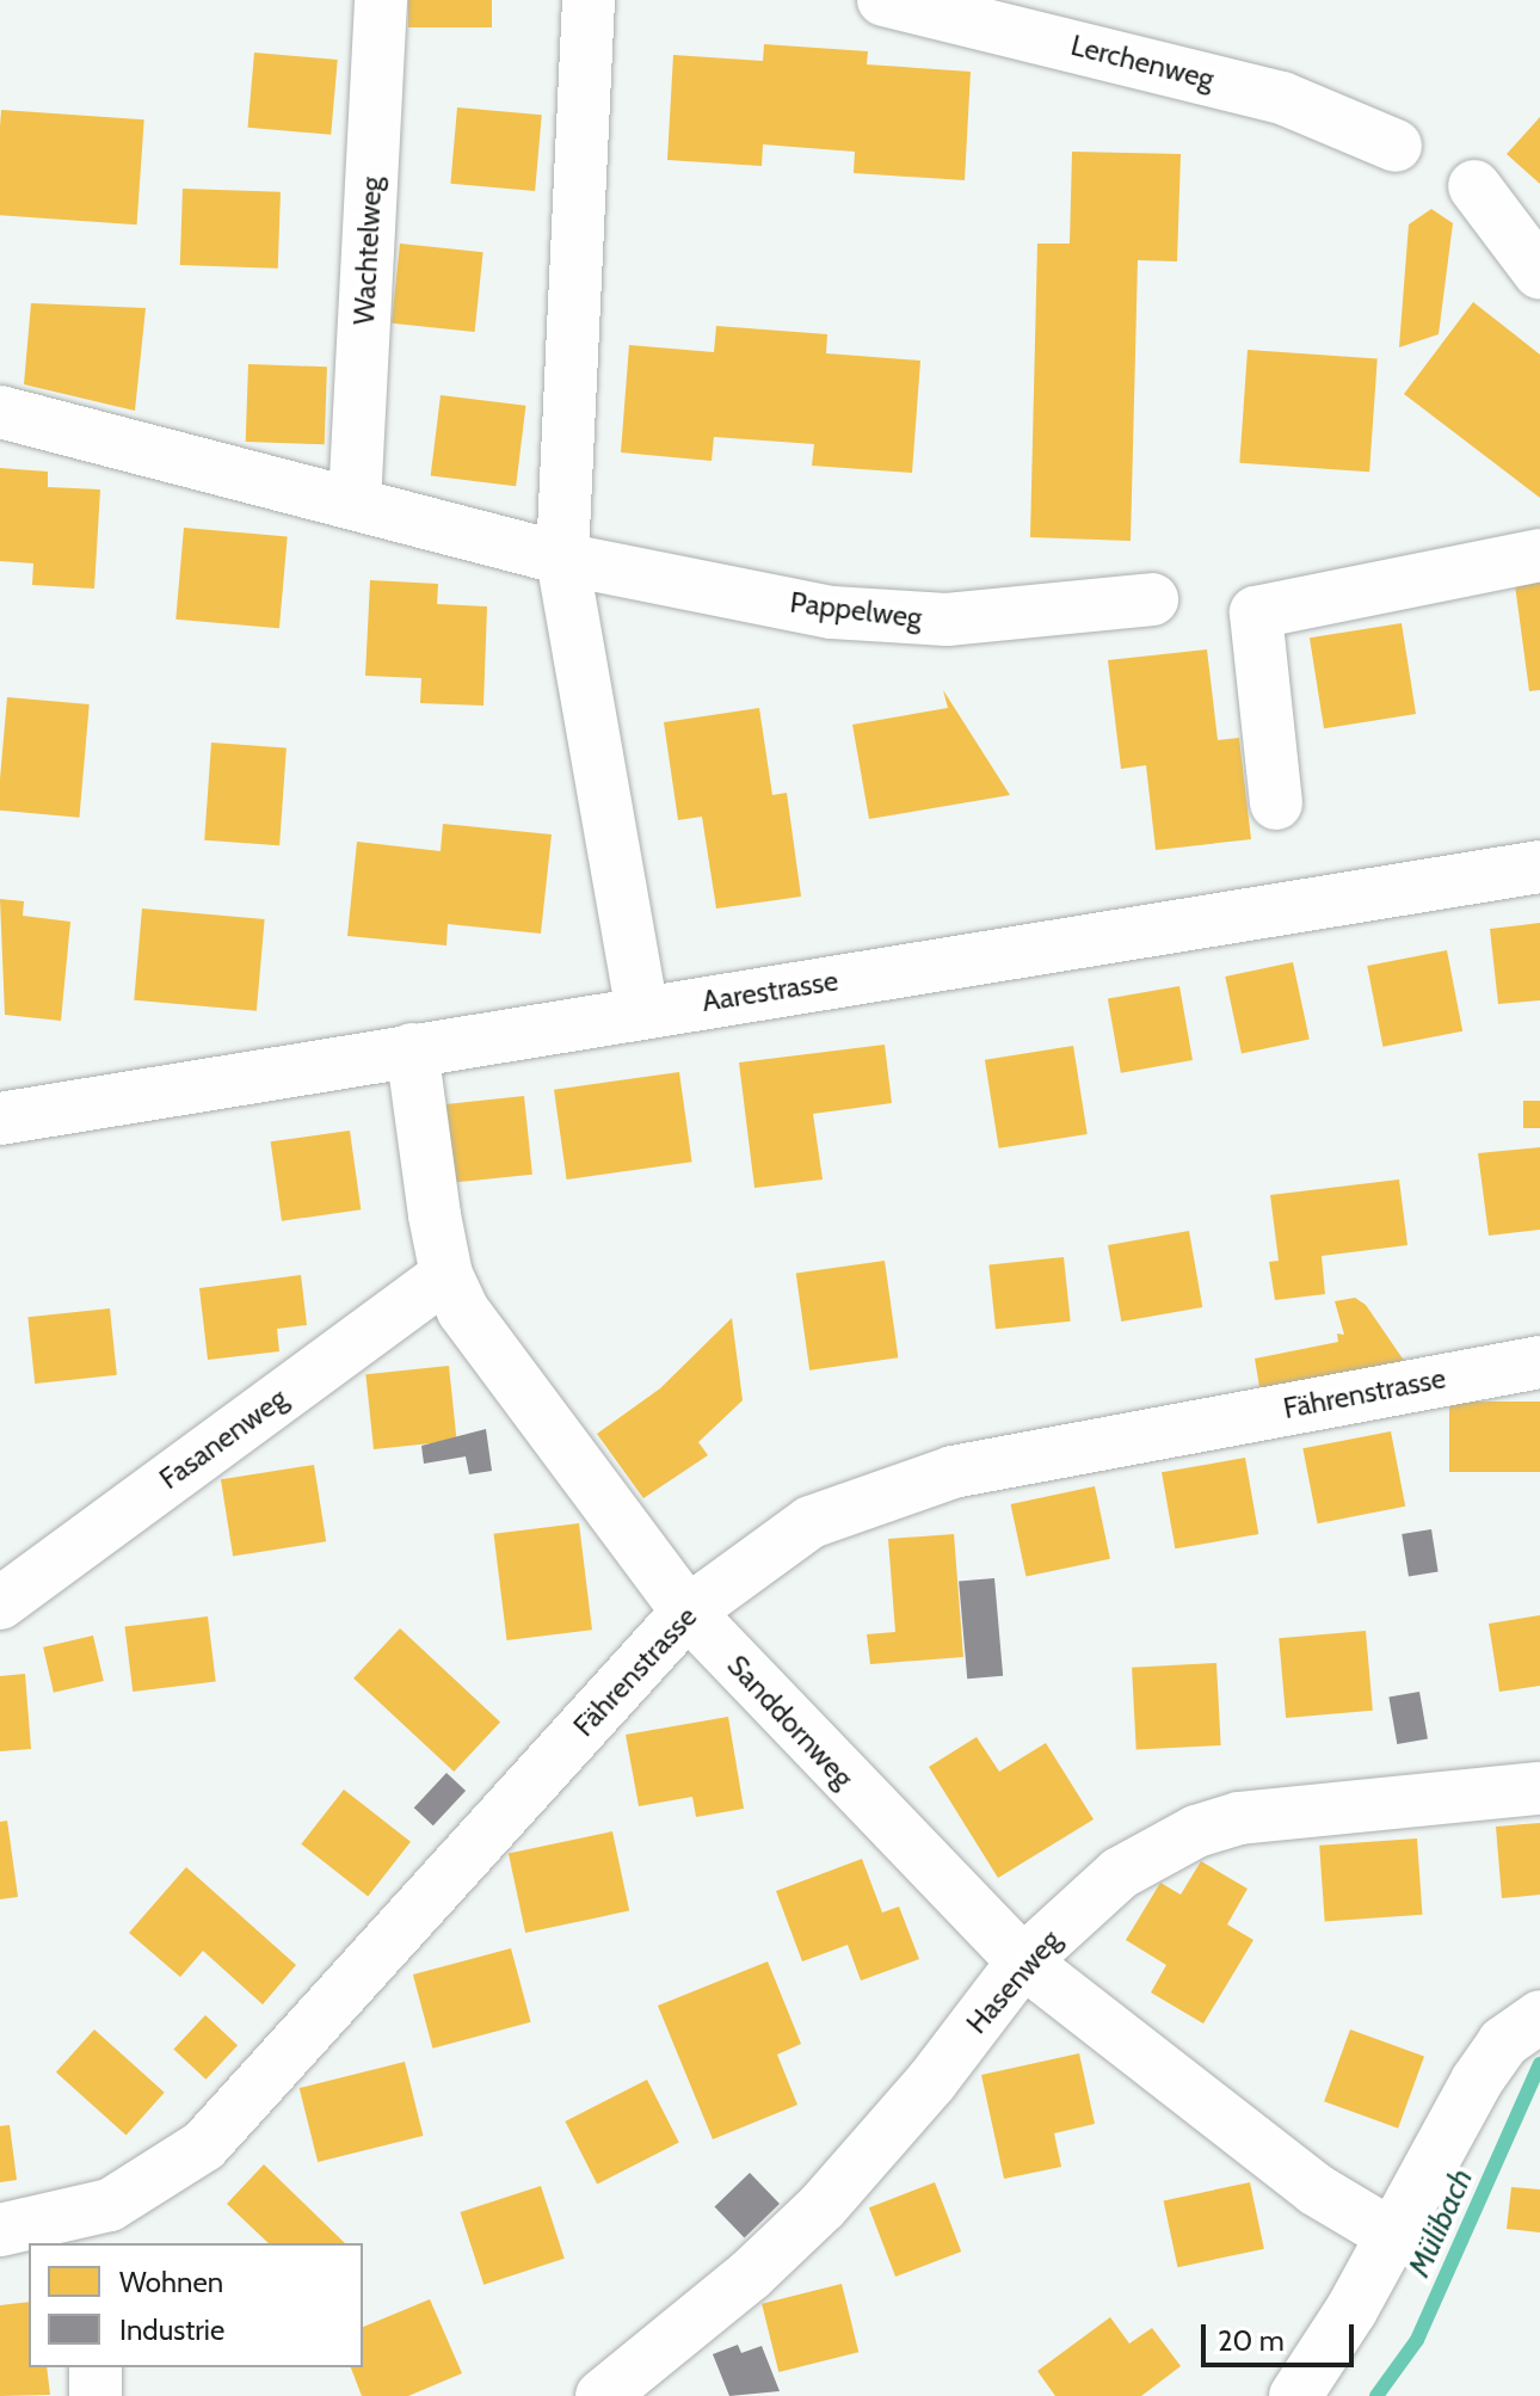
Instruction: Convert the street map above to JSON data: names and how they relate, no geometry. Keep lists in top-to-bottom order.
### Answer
{
  "streets": {
    "street": [
      "Lerchenweg",
      "Wachtelweg",
      "Pappelweg",
      "Aarestrasse",
      "Fährenstrasse",
      "Fasanenweg",
      "Sanddornweg",
      "Hasenweg"
    ]
  },
  "crossings": [
    ["Wachtelweg", "Pappelweg"],
    ["Aarestrasse", "Sanddornweg"],
    ["Fährenstrasse", "Sanddornweg"],
    ["Fasanenweg", "Sanddornweg"],
    ["Sanddornweg", "Hasenweg"]
  ],
  "water": ["Mülibach"],
  "legend": ["Wohnen", "Industrie"],
  "scale_bar": "20 m"
}
